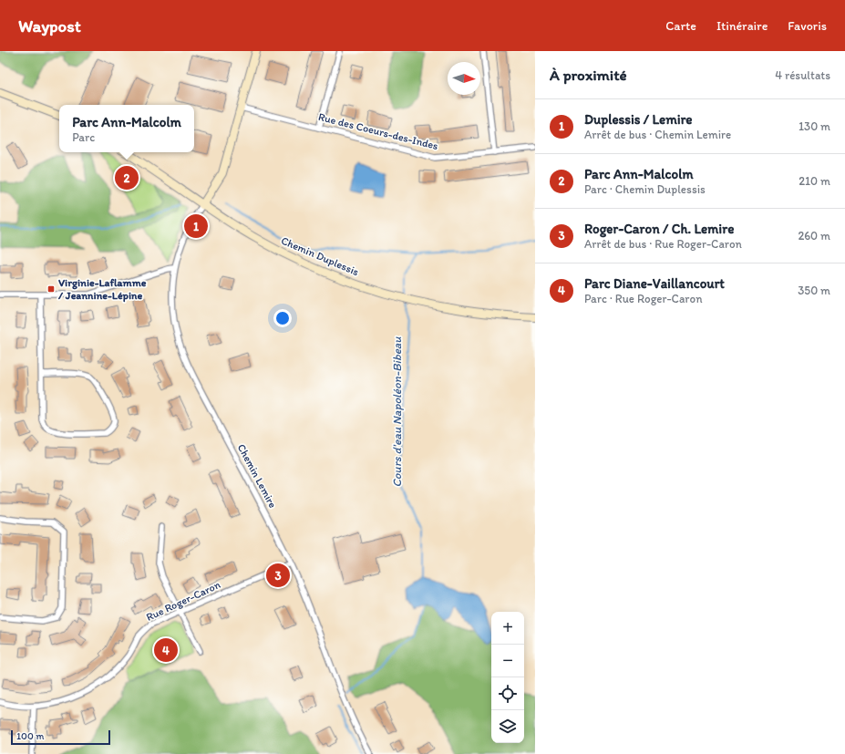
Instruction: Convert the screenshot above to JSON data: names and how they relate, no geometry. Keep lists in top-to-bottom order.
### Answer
{
  "streets": {
    "street": [
      "Rue des Coeurs-des-Indes",
      "Chemin Duplessis",
      "Chemin Lemire",
      "Rue Roger-Caron"
    ]
  },
  "crossings": [
    ["Chemin Duplessis", "Chemin Lemire"],
    ["Chemin Lemire", "Rue Roger-Caron"]
  ],
  "water": ["Cours d'eau Napoléon-Bibeau"],
  "places": {
    "transit": ["Virginie-Laflamme / Jeannine-Lépine"]
  },
  "scale_bar": "100 m",
  "north": "right",
  "page": {
    "header": "Waypost",
    "nav": ["Carte", "Itinéraire", "Favoris"],
    "heading": ["À proximité", "4 résultats"],
    "list": [
      {
        "mark": "1",
        "name": "Duplessis / Lemire",
        "note": "Arrêt de bus · Chemin Lemire",
        "value": "130 m"
      },
      {
        "mark": "2",
        "name": "Parc Ann-Malcolm",
        "note": "Parc · Chemin Duplessis",
        "value": "210 m"
      },
      {
        "mark": "3",
        "name": "Roger-Caron / Ch. Lemire",
        "note": "Arrêt de bus · Rue Roger-Caron",
        "value": "260 m"
      },
      {
        "mark": "4",
        "name": "Parc Diane-Vaillancourt",
        "note": "Parc · Rue Roger-Caron",
        "value": "350 m"
      }
    ],
    "popup": ["Parc Ann-Malcolm", "Parc"],
    "pins": [
      "2",
      "1",
      "3",
      "4"
    ],
    "map_buttons": ["+", "−"],
    "scale": "100 m"
  }
}
